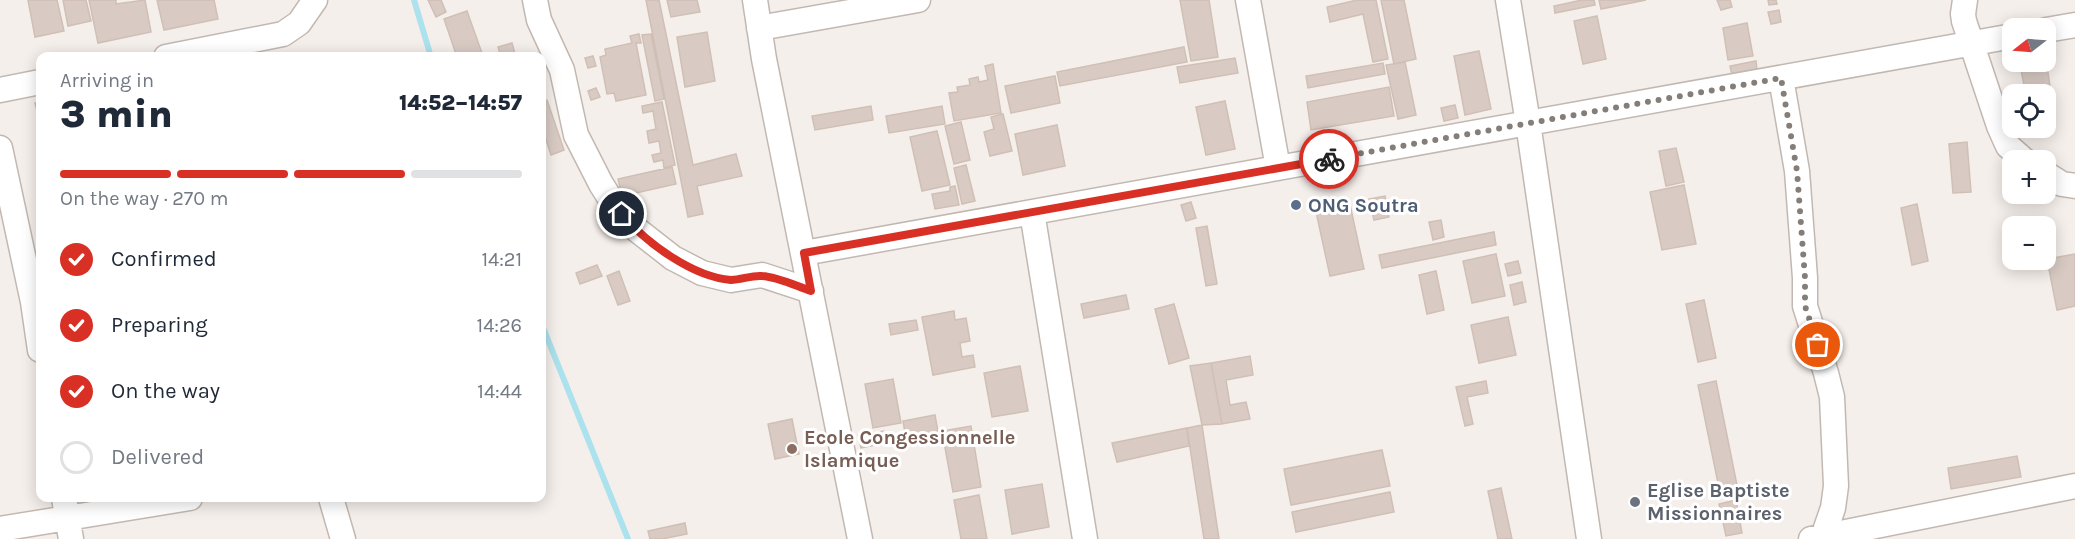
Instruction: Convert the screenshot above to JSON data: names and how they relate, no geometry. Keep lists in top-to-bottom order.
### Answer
{
  "places": ["ONG Soutra", "Ecole Congessionnelle Islamique", "Eglise Baptiste Missionnaires"],
  "north": "left",
  "page": {
    "map_buttons": ["+", "−"],
    "heading": ["3 min", "Arriving in", "14:52–14:57"],
    "bar": "On the way · 270 m",
    "list": [
      ["Confirmed", "14:21"],
      ["Preparing", "14:26"],
      ["On the way", "14:44"],
      "Delivered"
    ]
  }
}
